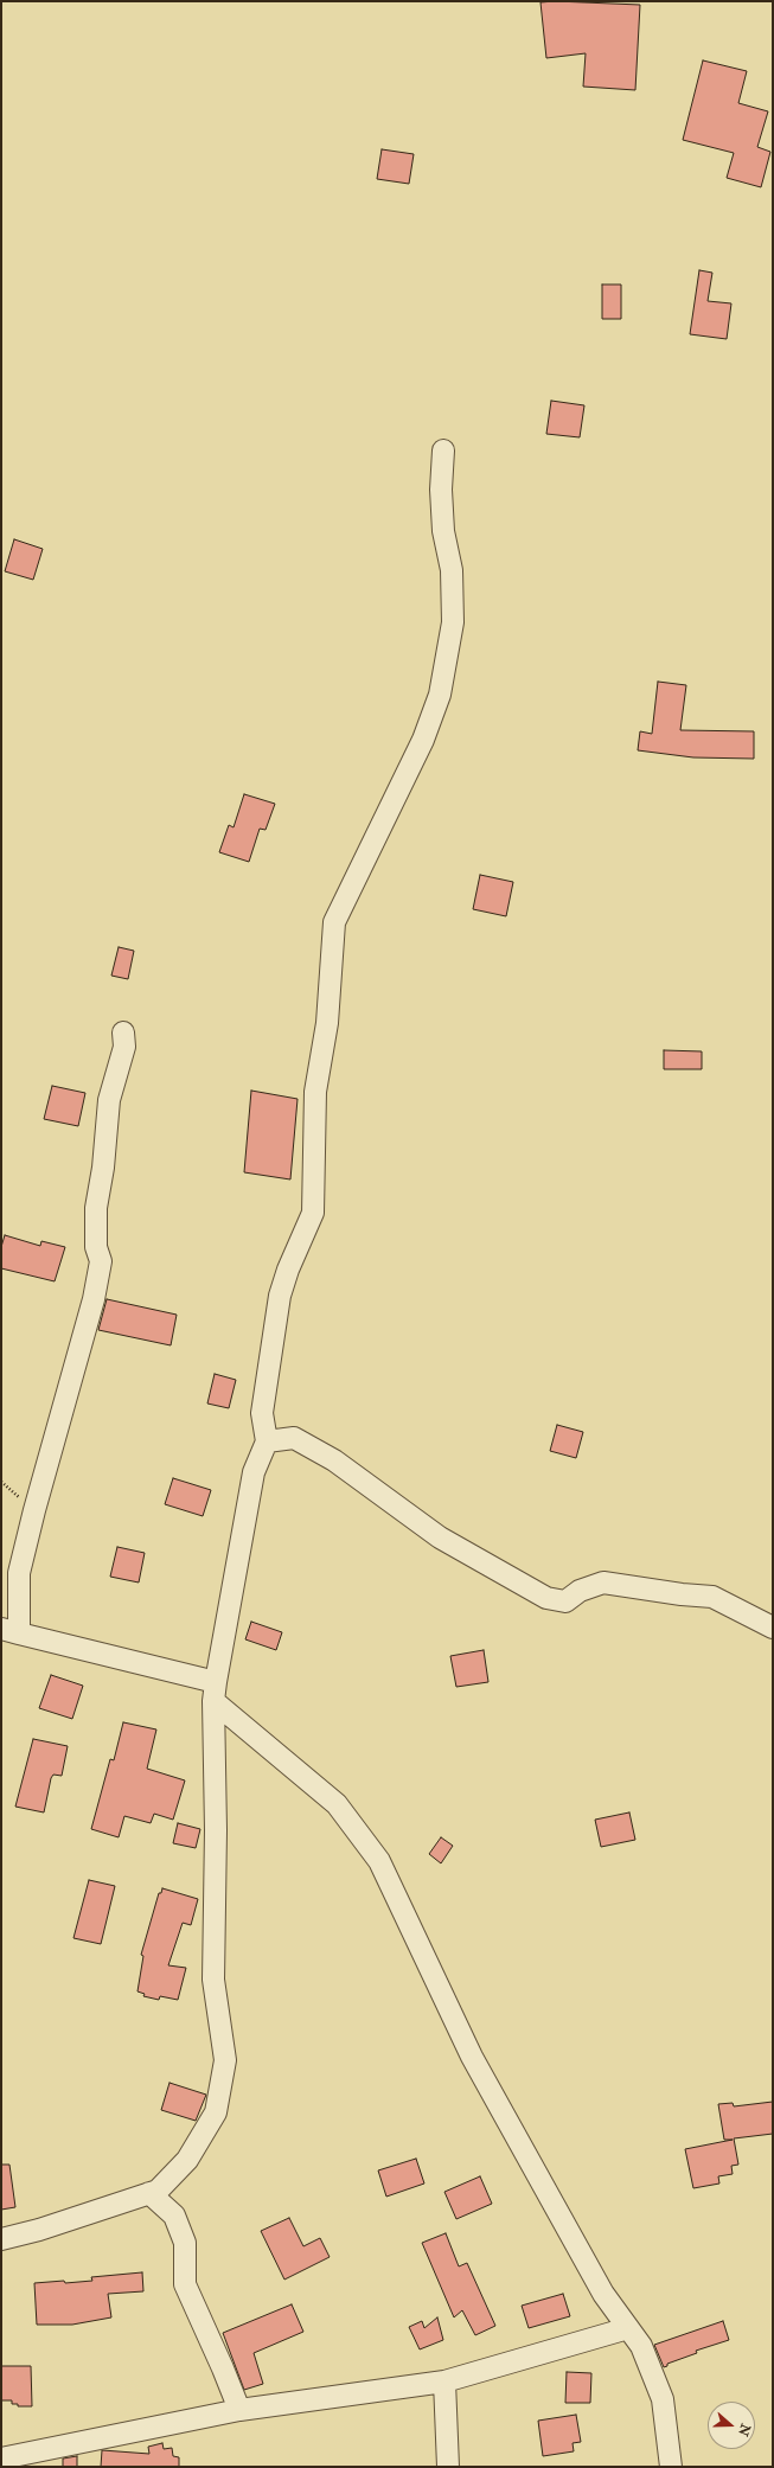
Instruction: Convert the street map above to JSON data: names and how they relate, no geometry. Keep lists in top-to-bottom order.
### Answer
{
  "north": "right"
}
